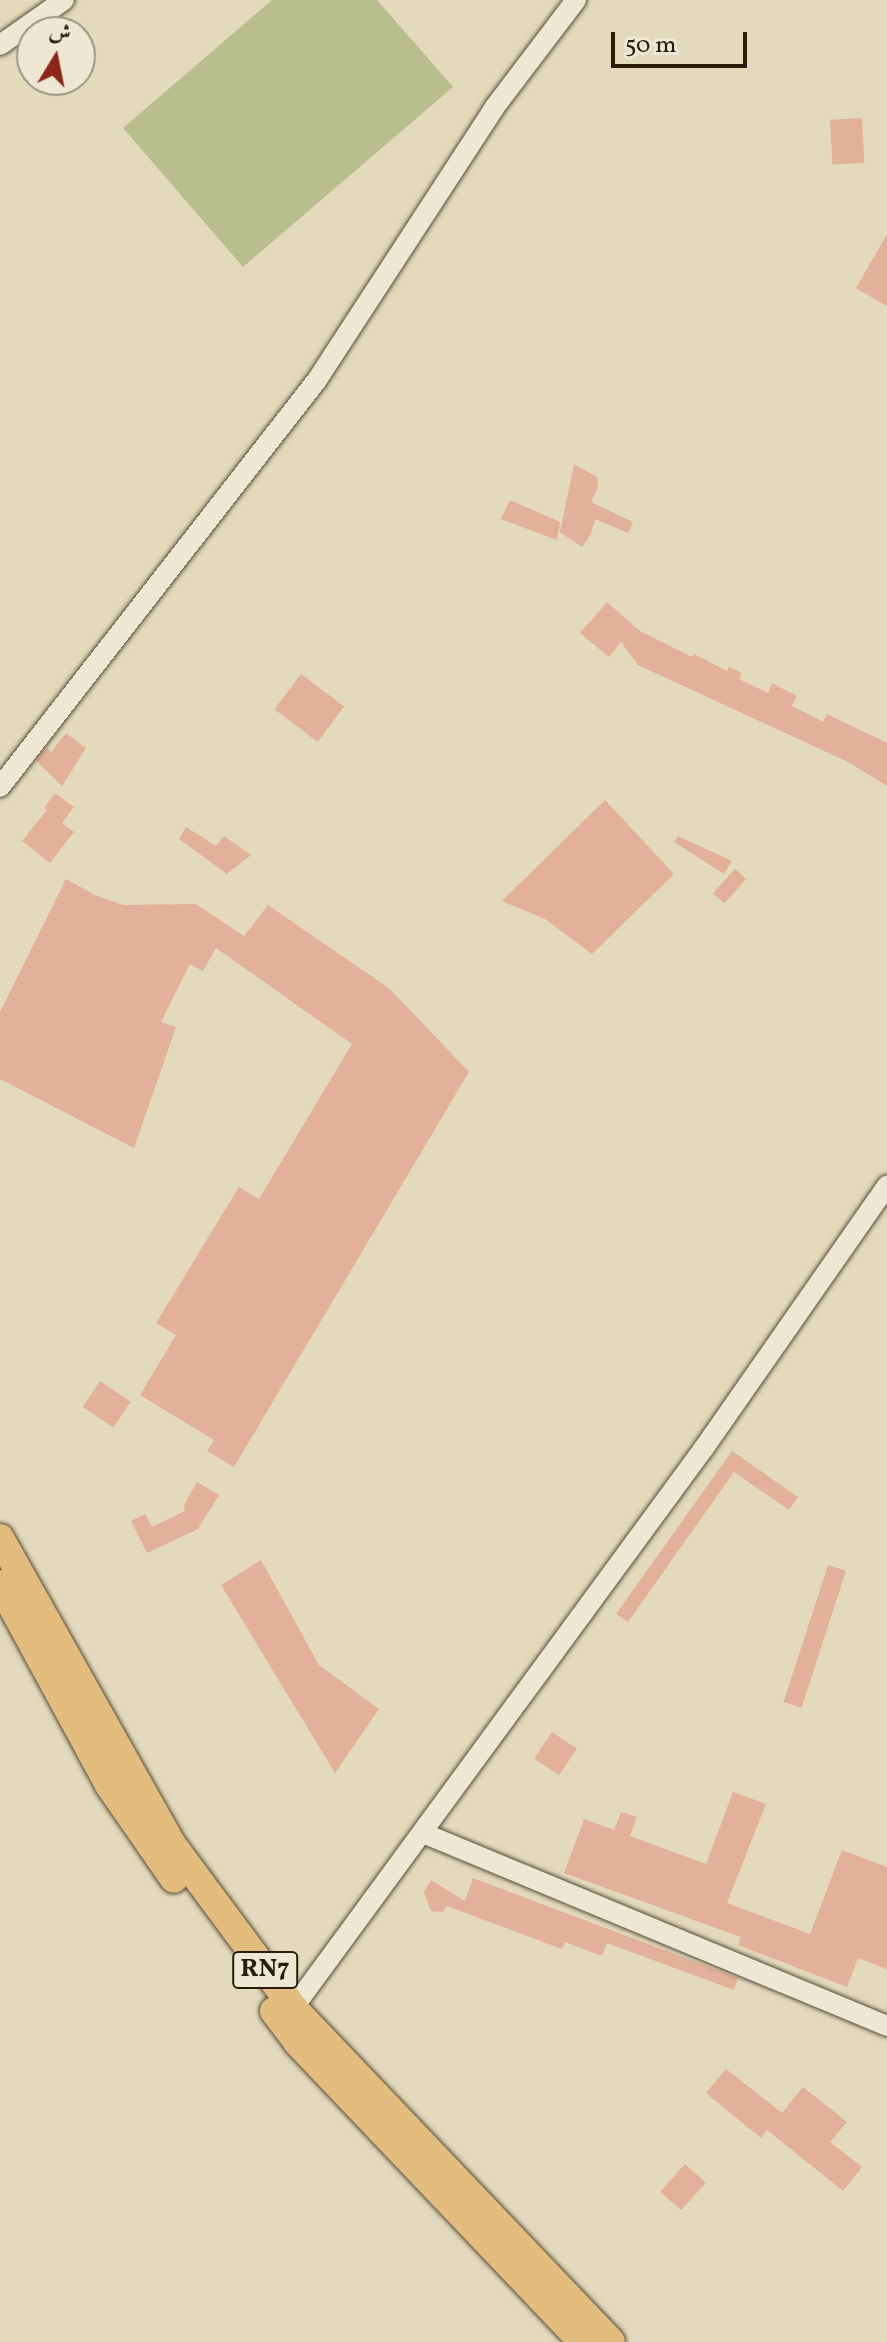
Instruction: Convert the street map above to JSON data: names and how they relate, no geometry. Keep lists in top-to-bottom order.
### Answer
{
  "streets": {
    "highway": ["RN7"]
  },
  "scale_bar": "50 m",
  "north": "top"
}
